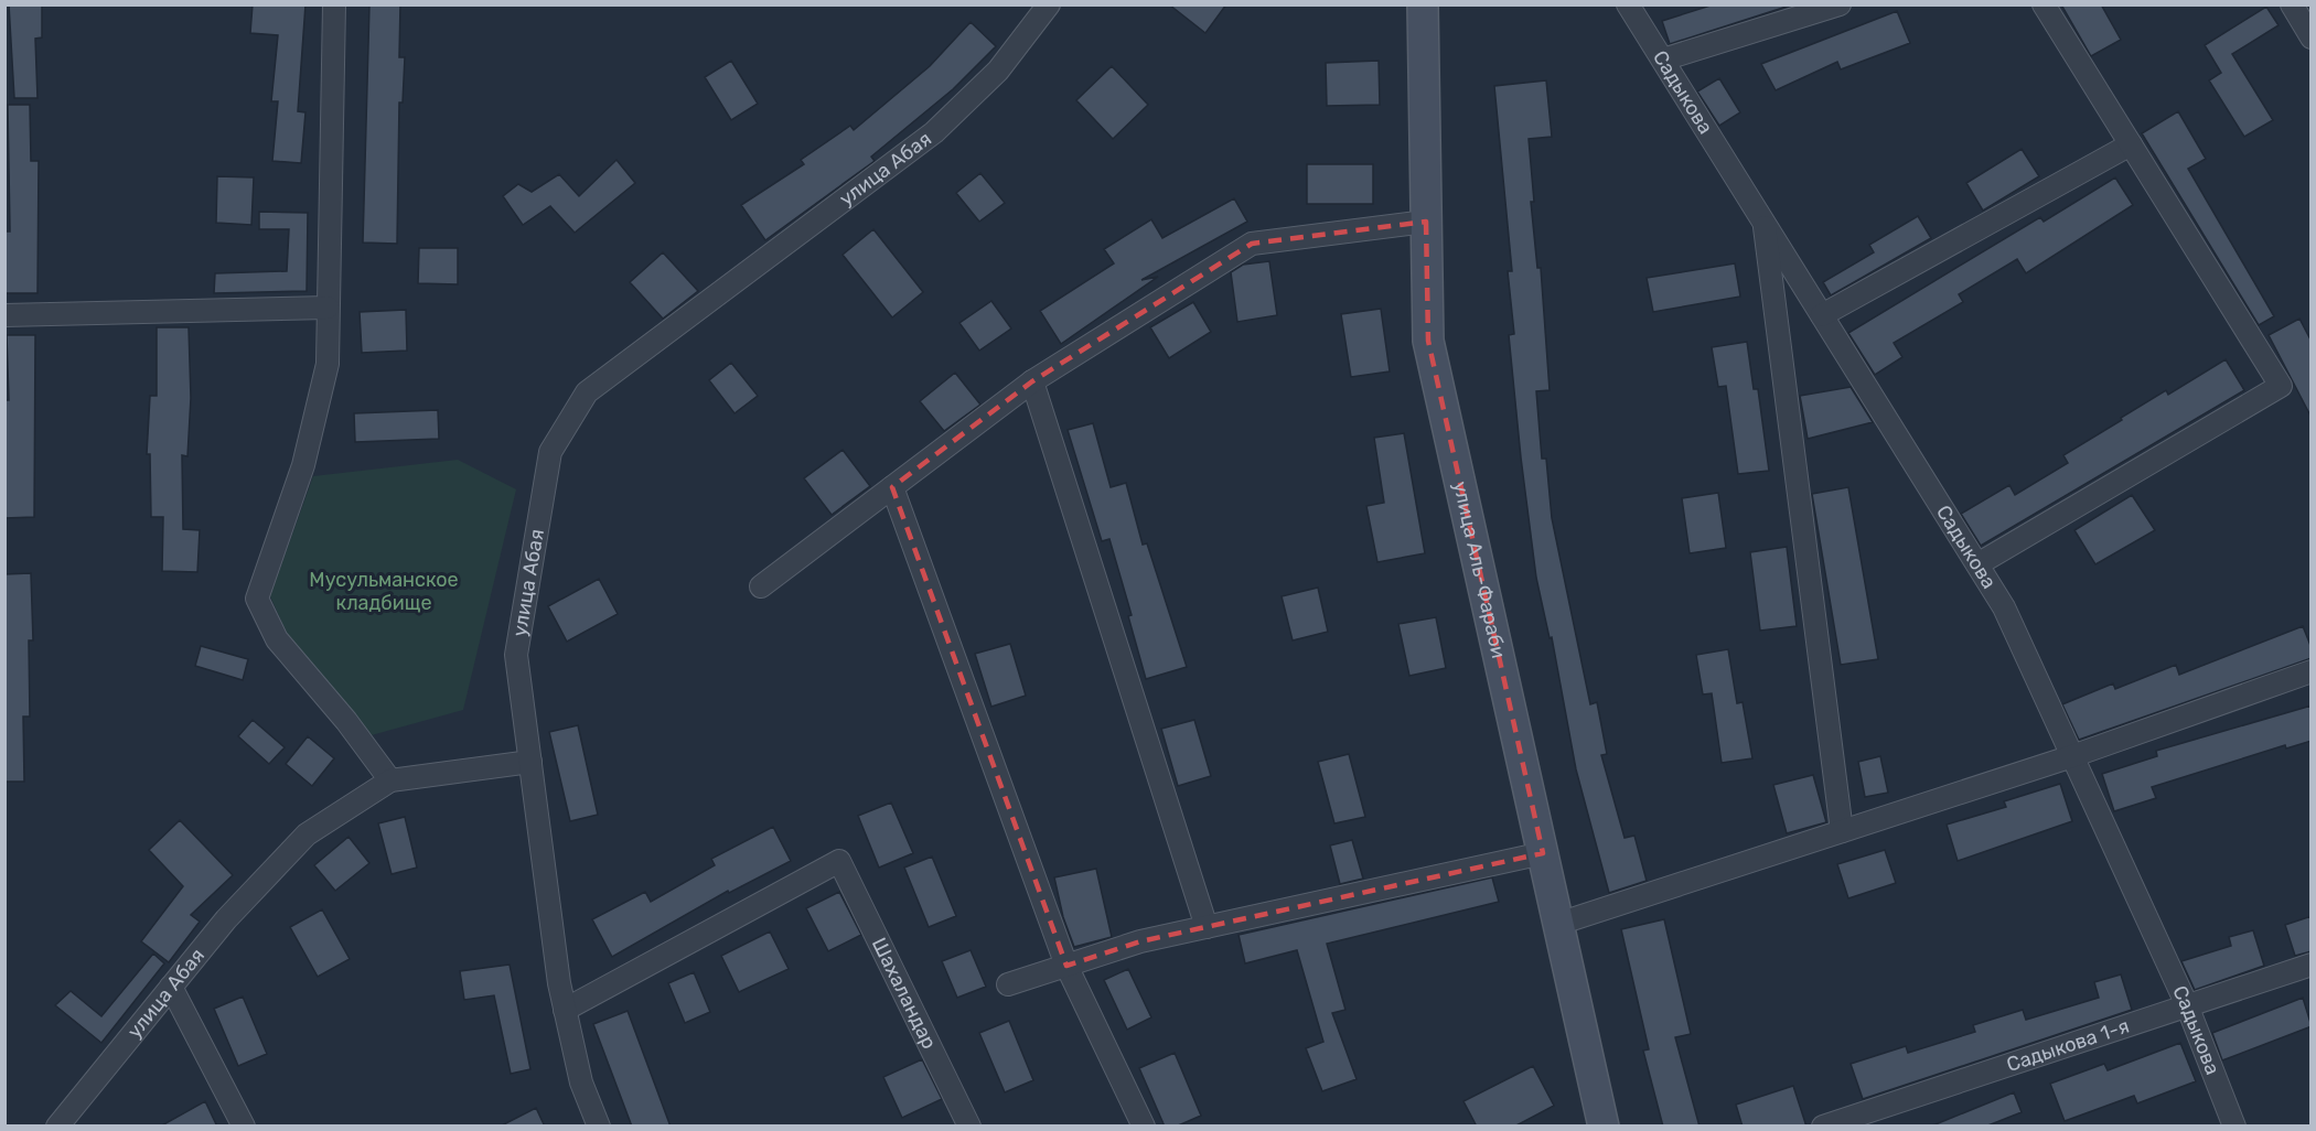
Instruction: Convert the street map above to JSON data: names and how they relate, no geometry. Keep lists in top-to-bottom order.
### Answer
{
  "streets": {
    "main road": ["улица Аль-Фараби"],
    "street": [
      "Садыкова",
      "улица Абая",
      "Шахаландар",
      "Садыкова 1-я"
    ]
  },
  "crossings": [
    ["Садыкова", "Садыкова 1-я"]
  ],
  "parks": ["Мусульманское кладбище"]
}
